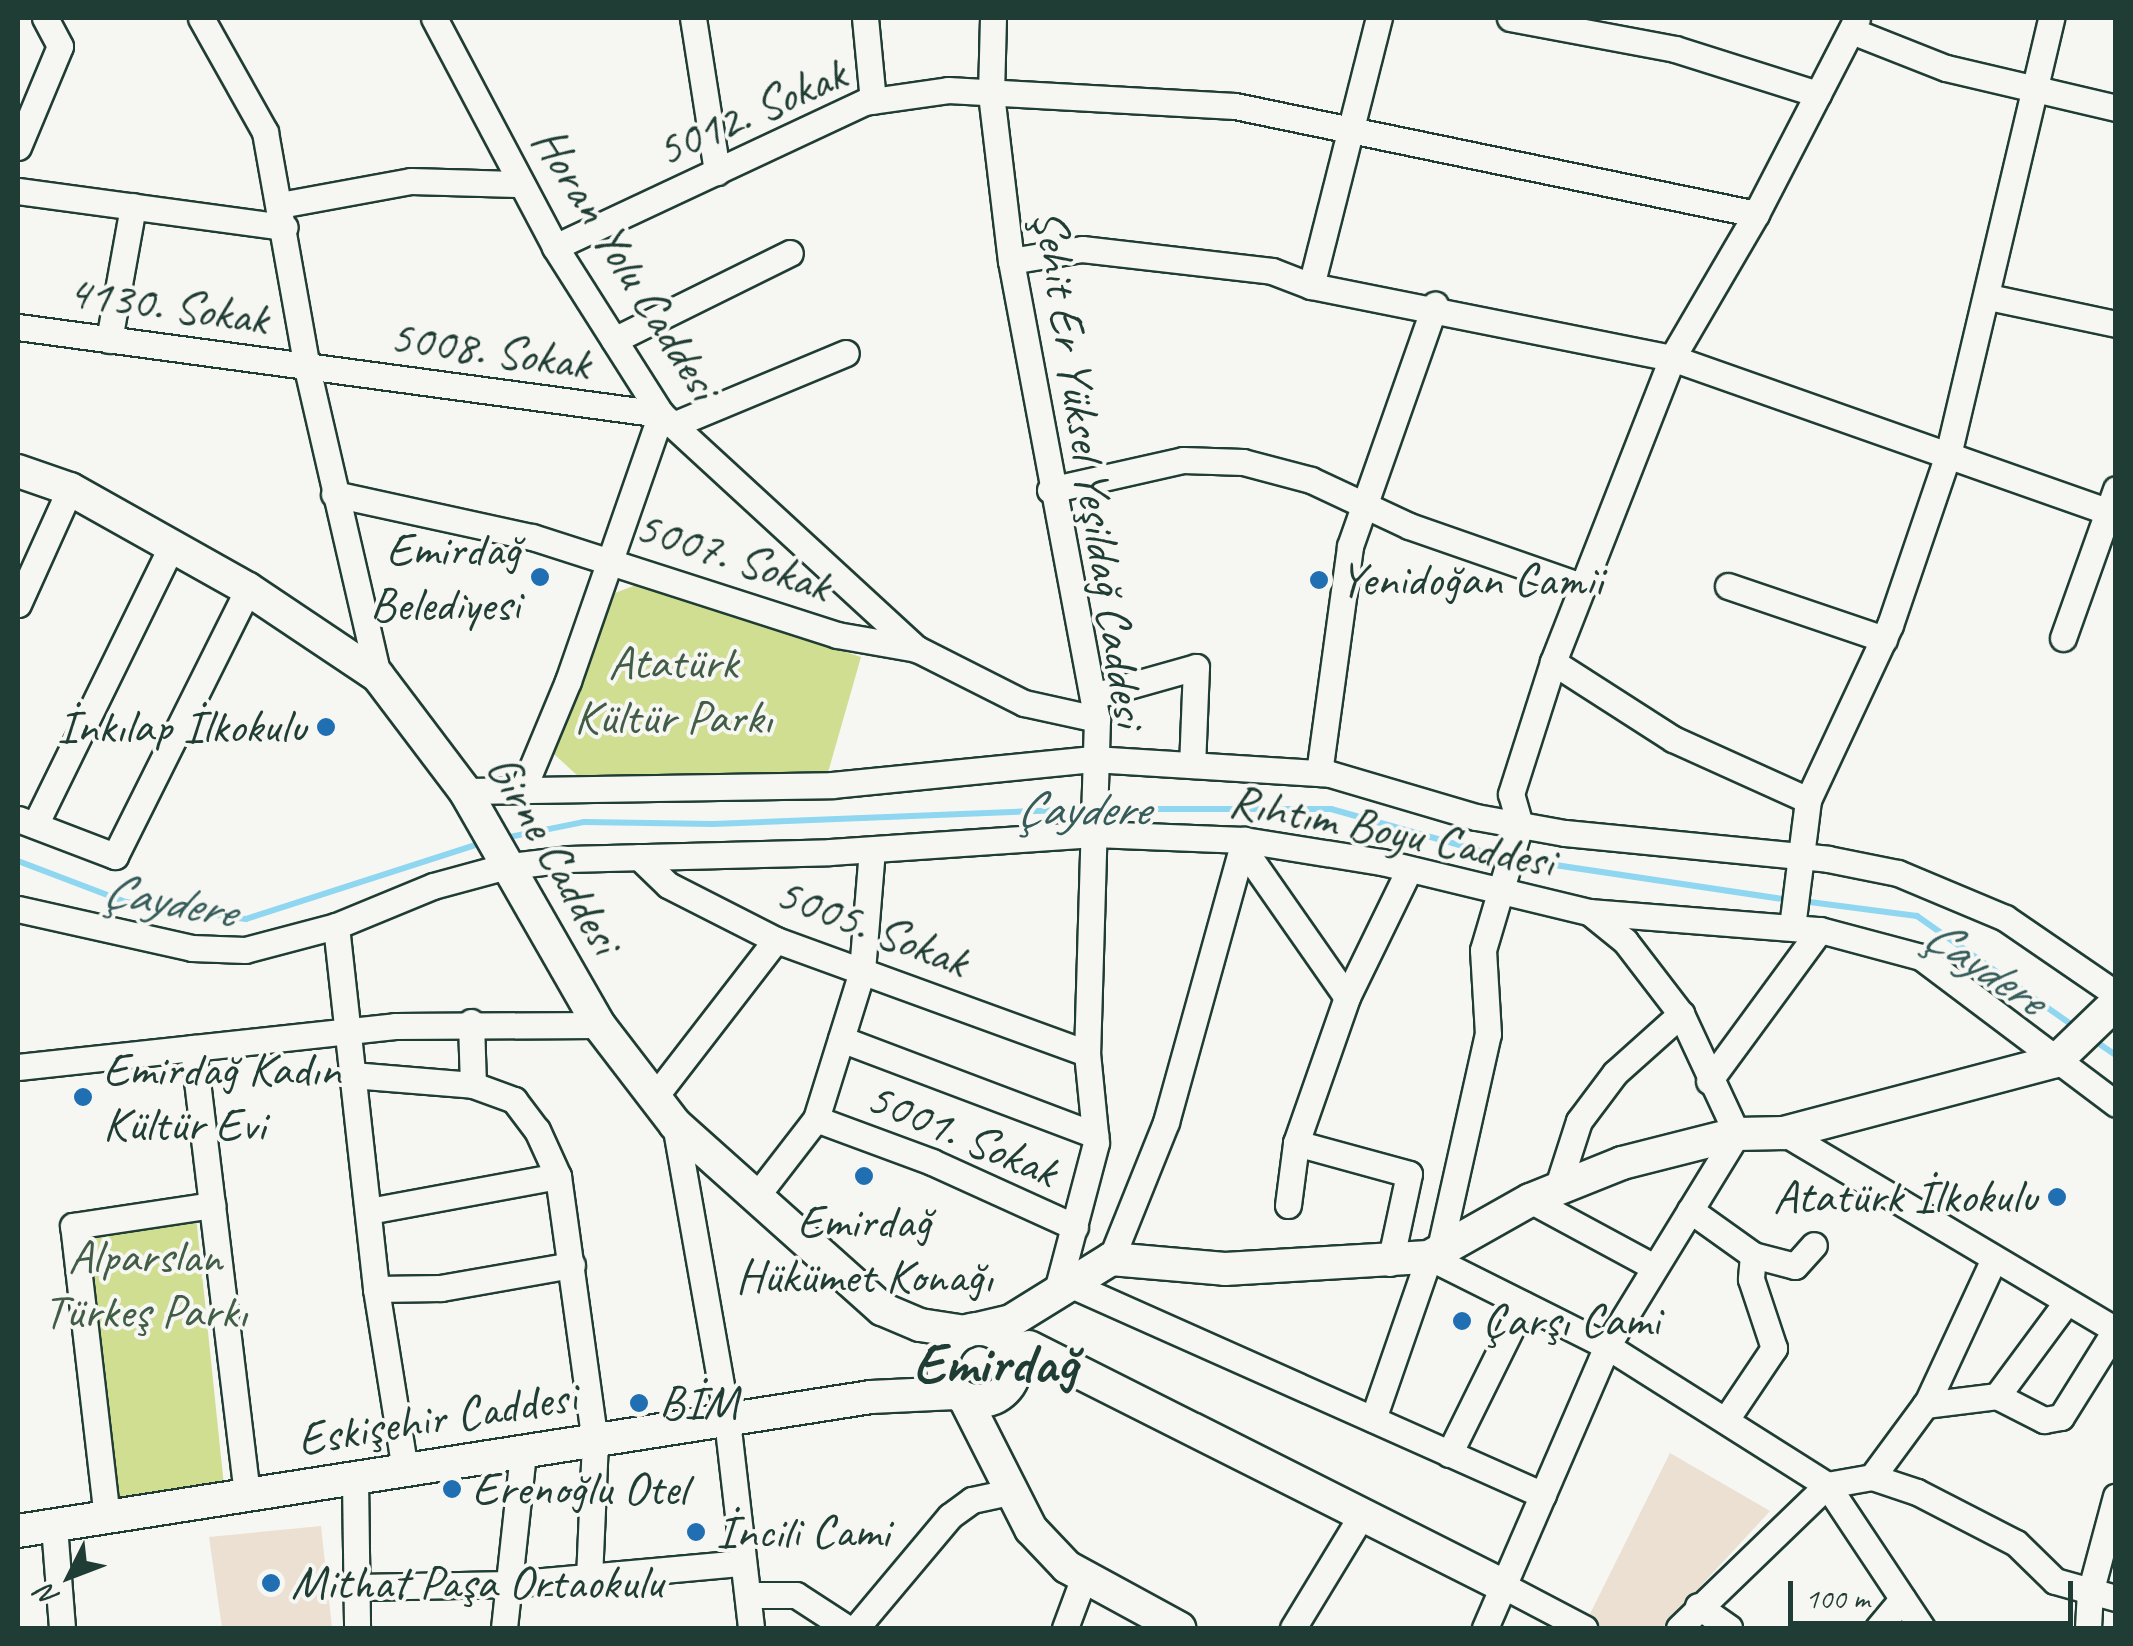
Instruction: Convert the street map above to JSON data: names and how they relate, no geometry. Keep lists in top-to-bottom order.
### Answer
{
  "streets": {
    "main road": ["Girne Caddesi", "Eskişehir Caddesi"],
    "street": [
      "5012. Sokak",
      "Horan Yolu Caddesi",
      "4130. Sokak",
      "5008. Sokak",
      "Şehit Er Yüksel Yeşildağ Caddesi",
      "5007. Sokak",
      "Rıhtım Boyu Caddesi",
      "5005. Sokak",
      "5001. Sokak"
    ]
  },
  "crossings": [
    ["5012. Sokak", "Horan Yolu Caddesi"],
    ["5012. Sokak", "Şehit Er Yüksel Yeşildağ Caddesi"],
    ["Horan Yolu Caddesi", "5008. Sokak"],
    ["Horan Yolu Caddesi", "5007. Sokak"],
    ["4130. Sokak", "5008. Sokak"],
    ["Şehit Er Yüksel Yeşildağ Caddesi", "5007. Sokak"],
    ["Şehit Er Yüksel Yeşildağ Caddesi", "Rıhtım Boyu Caddesi"],
    ["Şehit Er Yüksel Yeşildağ Caddesi", "5005. Sokak"],
    ["Şehit Er Yüksel Yeşildağ Caddesi", "5001. Sokak"],
    ["Şehit Er Yüksel Yeşildağ Caddesi", "Eskişehir Caddesi"],
    ["Rıhtım Boyu Caddesi", "Girne Caddesi"],
    ["Rıhtım Boyu Caddesi", "5005. Sokak"],
    ["Girne Caddesi", "Eskişehir Caddesi"]
  ],
  "districts": ["Emirdağ"],
  "water": ["Çaydere"],
  "parks": ["Atatürk Kültür Parkı", "Alparslan Türkeş Parkı"],
  "places": [
    "Emirdağ Belediyesi",
    "Yenidoğan Camii",
    "İnkılap İlkokulu",
    "Emirdağ Kadın Kültür Evi",
    "Emirdağ Hükümet Konağı",
    "Atatürk İlkokulu",
    "Çarşı Cami",
    "BİM",
    "Erenoğlu Otel",
    "İncili Cami",
    "Mithat Paşa Ortaokulu"
  ],
  "scale_bar": "100 m",
  "north": "bottom left"
}
